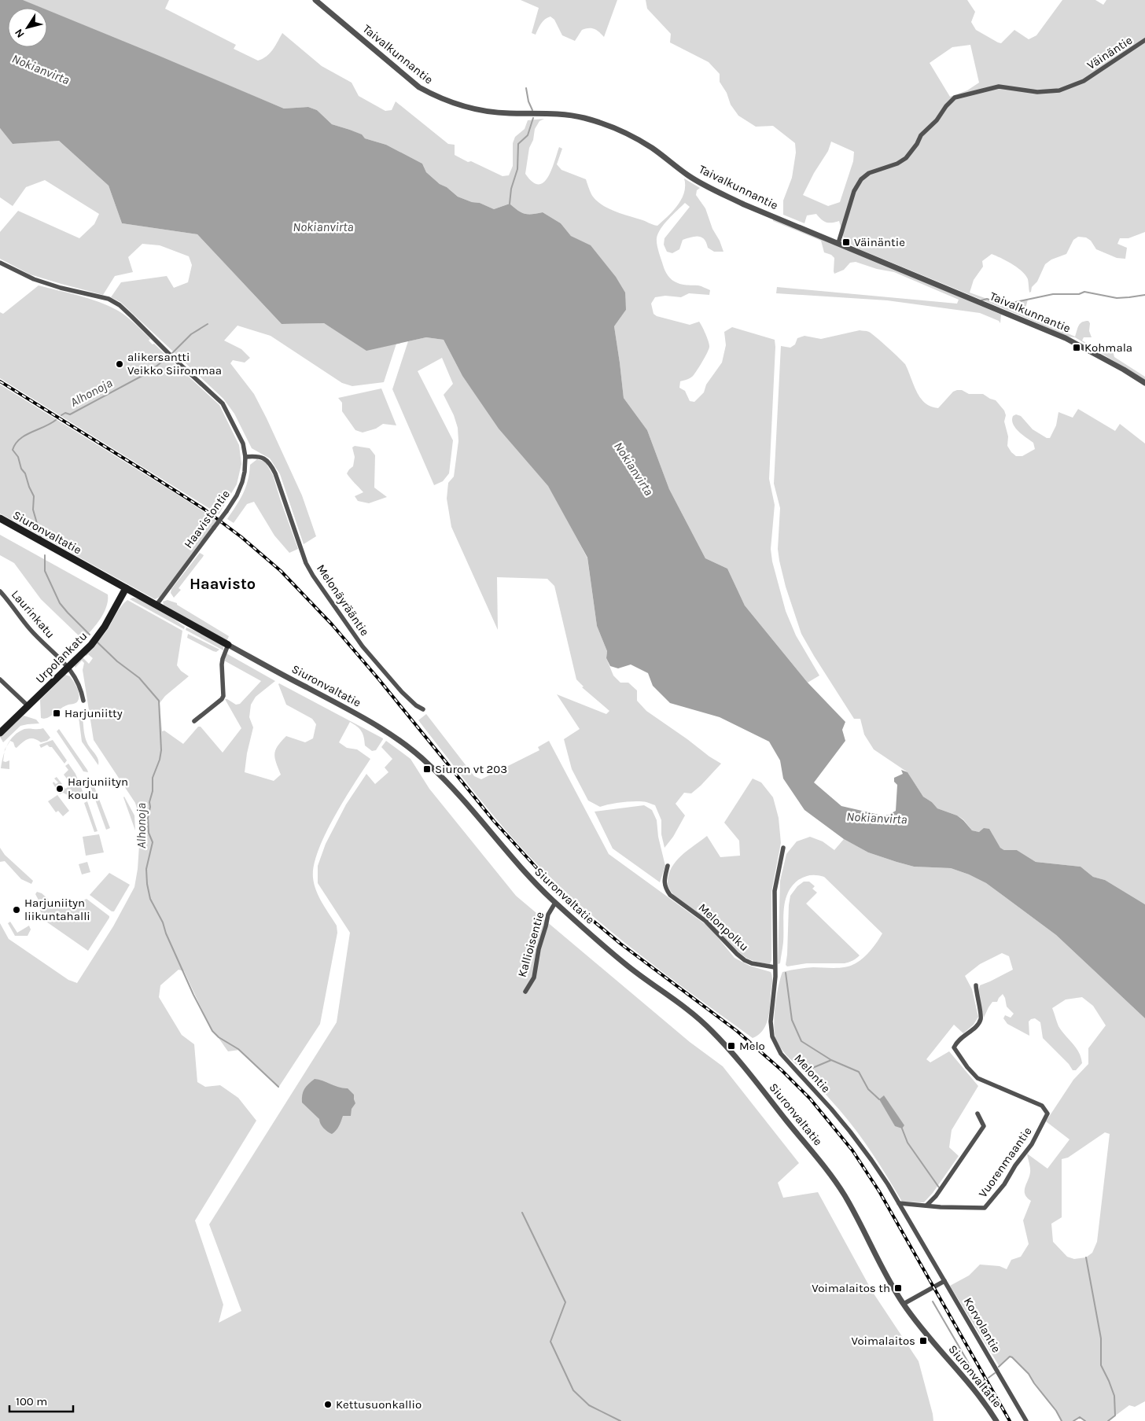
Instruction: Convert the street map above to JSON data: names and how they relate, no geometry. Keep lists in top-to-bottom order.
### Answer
{
  "streets": {
    "main road": ["Siuronvaltatie", "Urpolankatu"],
    "street": [
      "Väinäntie",
      "Taivalkunnantie",
      "Haavistontie",
      "Melonäyrääntie",
      "Laurinkatu",
      "Melonpolku",
      "Kallioisentie",
      "Melontie",
      "Vuorenmaantie",
      "Korvolantie"
    ]
  },
  "crossings": [
    ["Väinäntie", "Taivalkunnantie"],
    ["Haavistontie", "Siuronvaltatie"],
    ["Haavistontie", "Melonäyrääntie"],
    ["Siuronvaltatie", "Urpolankatu"],
    ["Siuronvaltatie", "Kallioisentie"],
    ["Laurinkatu", "Urpolankatu"],
    ["Melonpolku", "Melontie"],
    ["Melontie", "Vuorenmaantie"],
    ["Melontie", "Korvolantie"]
  ],
  "districts": ["Haavisto"],
  "water": ["Nokianvirta", "Alhonoja"],
  "places": {
    "transit": [
      "Väinäntie",
      "Kohmala",
      "Harjuniitty",
      "Siuron vt 203",
      "Melo",
      "Voimalaitos th",
      "Voimalaitos"
    ],
    "other": [
      "alikersantti Veikko Siironmaa",
      "Harjuniityn koulu",
      "Harjuniityn liikuntahalli",
      "Kettusuonkallio"
    ]
  },
  "scale_bar": "100 m",
  "north": "bottom left"
}
